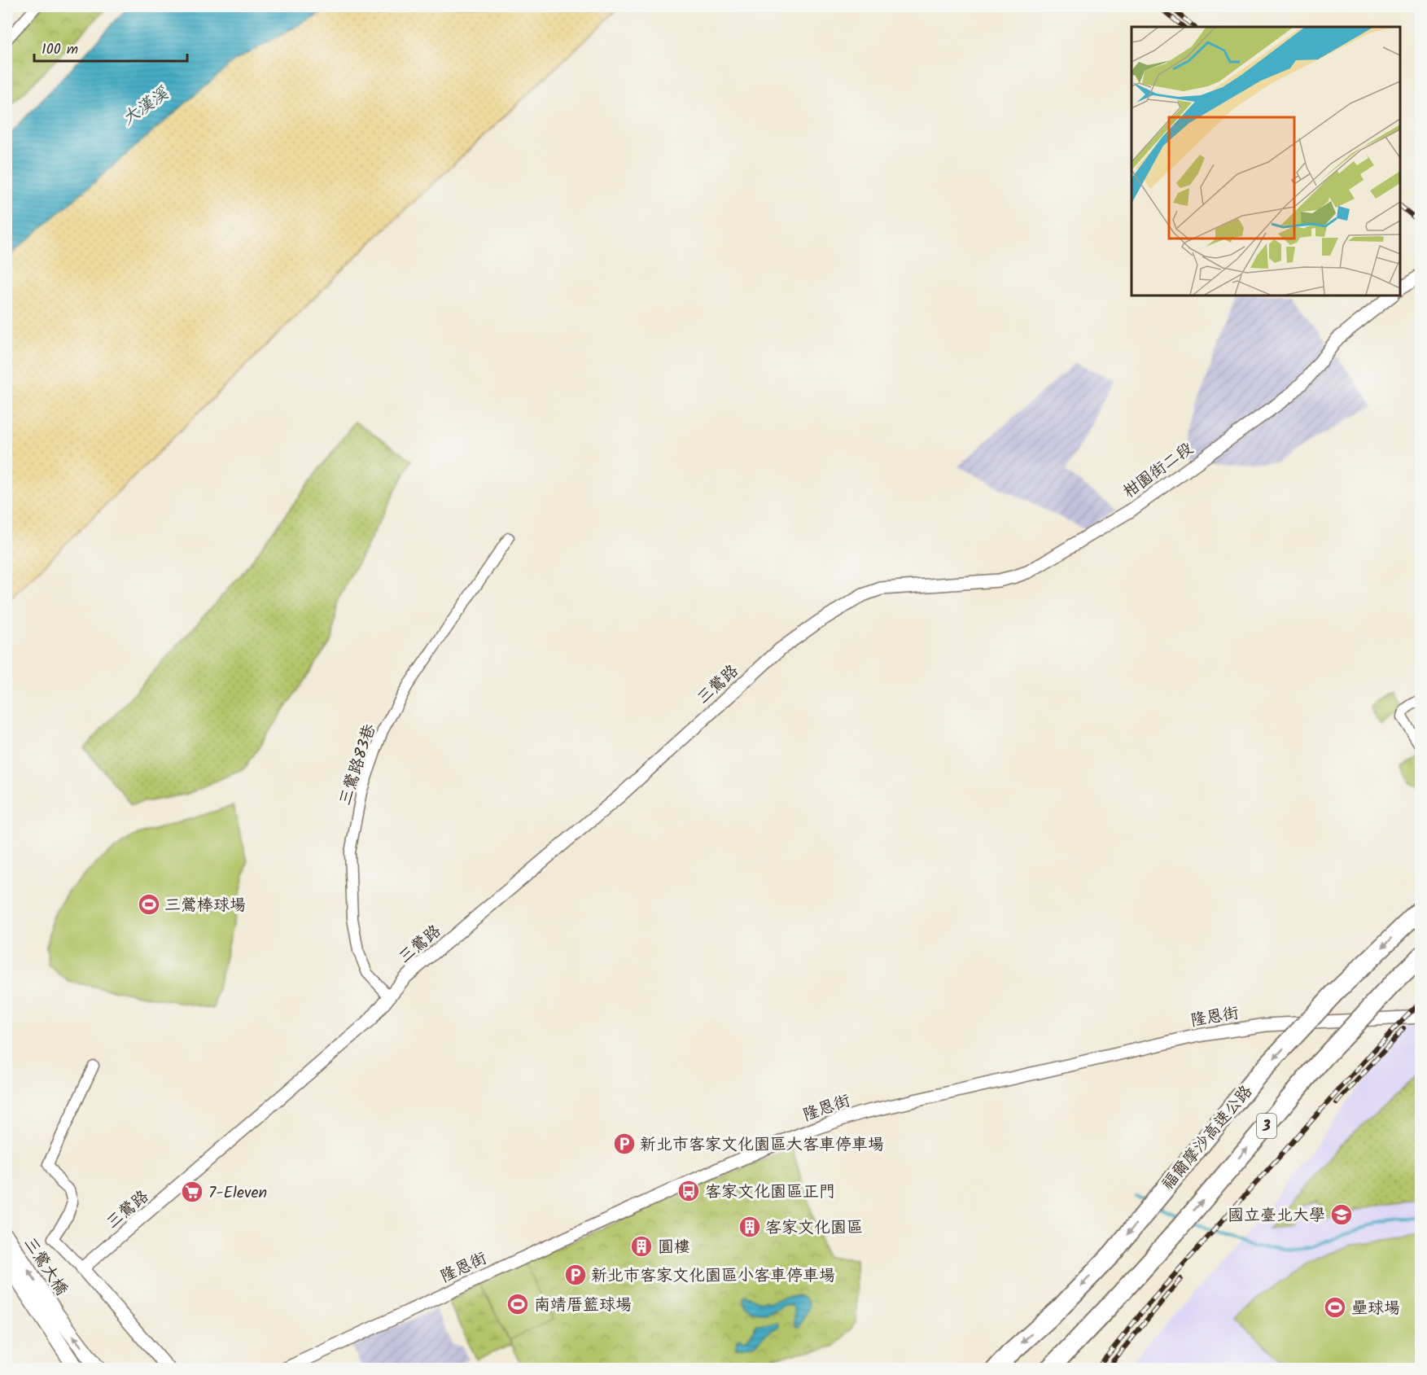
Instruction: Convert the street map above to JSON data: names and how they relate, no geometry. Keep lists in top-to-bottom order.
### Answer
{
  "streets": {
    "highway": ["3", "福爾摩沙高速公路"],
    "main road": ["三鶯大橋"],
    "street": [
      "柑園街二段",
      "三鶯路",
      "三鶯路83巷",
      "隆恩街"
    ]
  },
  "crossings": [
    ["柑園街二段", "三鶯路"],
    ["三鶯路", "三鶯路83巷"]
  ],
  "water": ["大漢溪"],
  "places": {
    "sports": ["三鶯棒球場", "南靖厝籃球場", "壘球場"],
    "parking": ["新北市客家文化園區大客車停車場", "新北市客家文化園區小客車停車場"],
    "bus stop": ["客家文化園區正門"],
    "supermarket": ["7-Eleven"],
    "school or university": ["國立臺北大學"],
    "building": ["客家文化園區", "圓樓"]
  },
  "scale_bar": "100 m"
}
